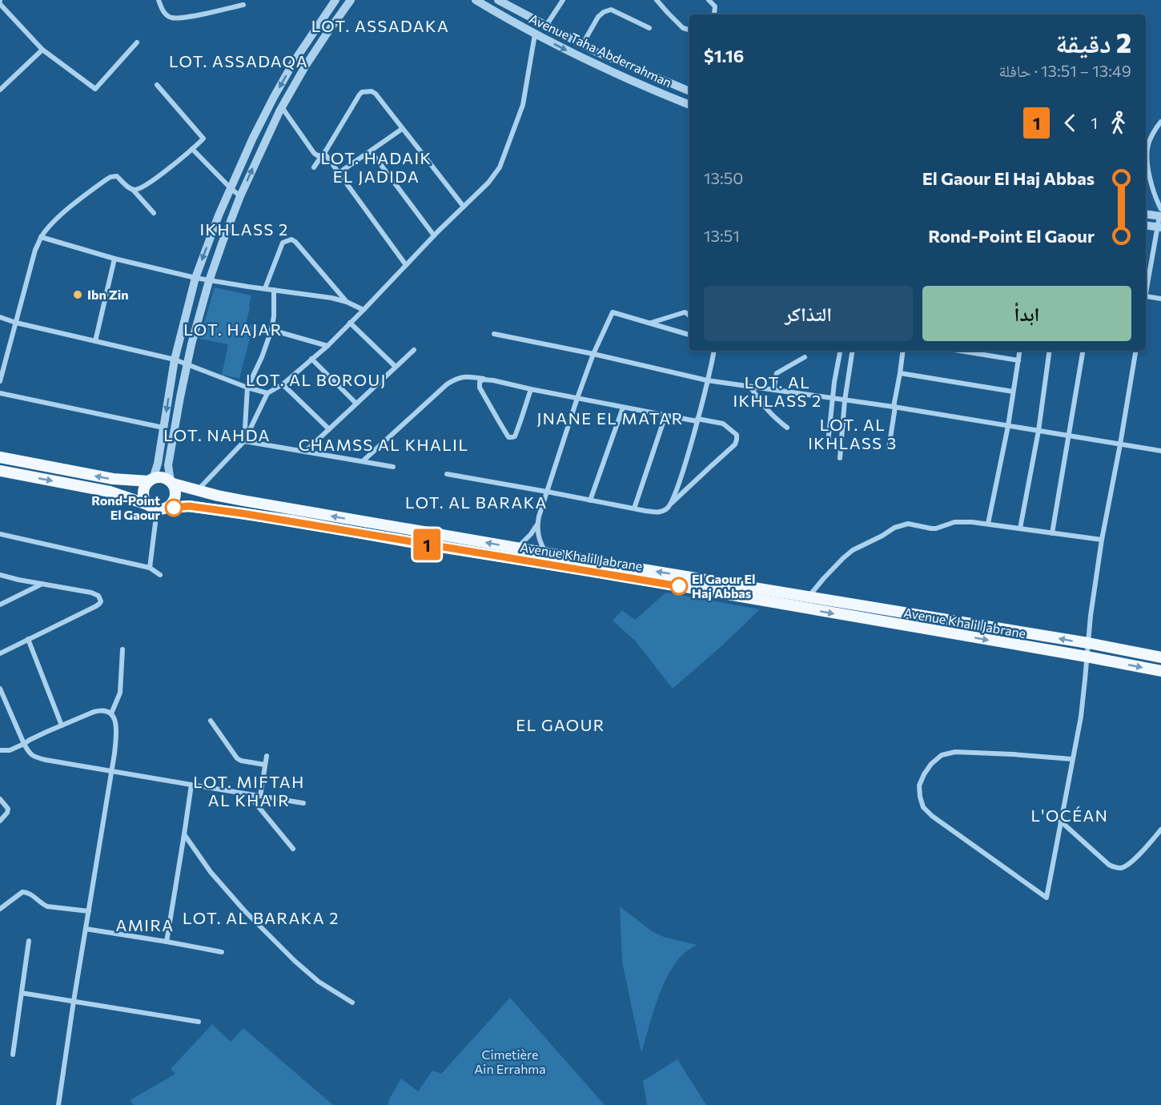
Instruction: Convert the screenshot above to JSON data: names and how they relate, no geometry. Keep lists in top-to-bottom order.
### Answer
{
  "streets": {
    "main road": ["Avenue Khalil Jabrane"],
    "street": ["Avenue Taha Abderrahman"]
  },
  "districts": [
    "LOT. ASSADAKA",
    "LOT. ASSADAQA",
    "LOT. HADAIK EL JADIDA",
    "IKHLASS 2",
    "LOT. HAJAR",
    "LOT. AL BOROUJ",
    "LOT. AL IKHLASS 2",
    "JNANE EL MATAR",
    "LOT. AL IKHLASS 3",
    "LOT. NAHDA",
    "CHAMSS AL KHALIL",
    "LOT. AL BARAKA",
    "EL GAOUR",
    "LOT. MIFTAH AL KHAIR",
    "L'OCÉAN",
    "LOT. AL BARAKA 2",
    "AMIRA"
  ],
  "parks": ["Cimetière Ain Errahma"],
  "places": ["Ibn Zin", "Rond-Point El Gaour", "El Gaour El Haj Abbas"],
  "lines": ["bus line 1"],
  "page": {
    "on_map": "1",
    "heading": ["2 دقيقة", "13:49 – 13:51 · حافلة", "$1.16"],
    "legs": ["1", "1"],
    "list": [
      {
        "name": "El Gaour El Haj Abbas",
        "value": "13:50"
      },
      {
        "name": "Rond-Point El Gaour",
        "value": "13:51"
      }
    ],
    "buttons": ["ابدأ", "التذاكر"]
  }
}
